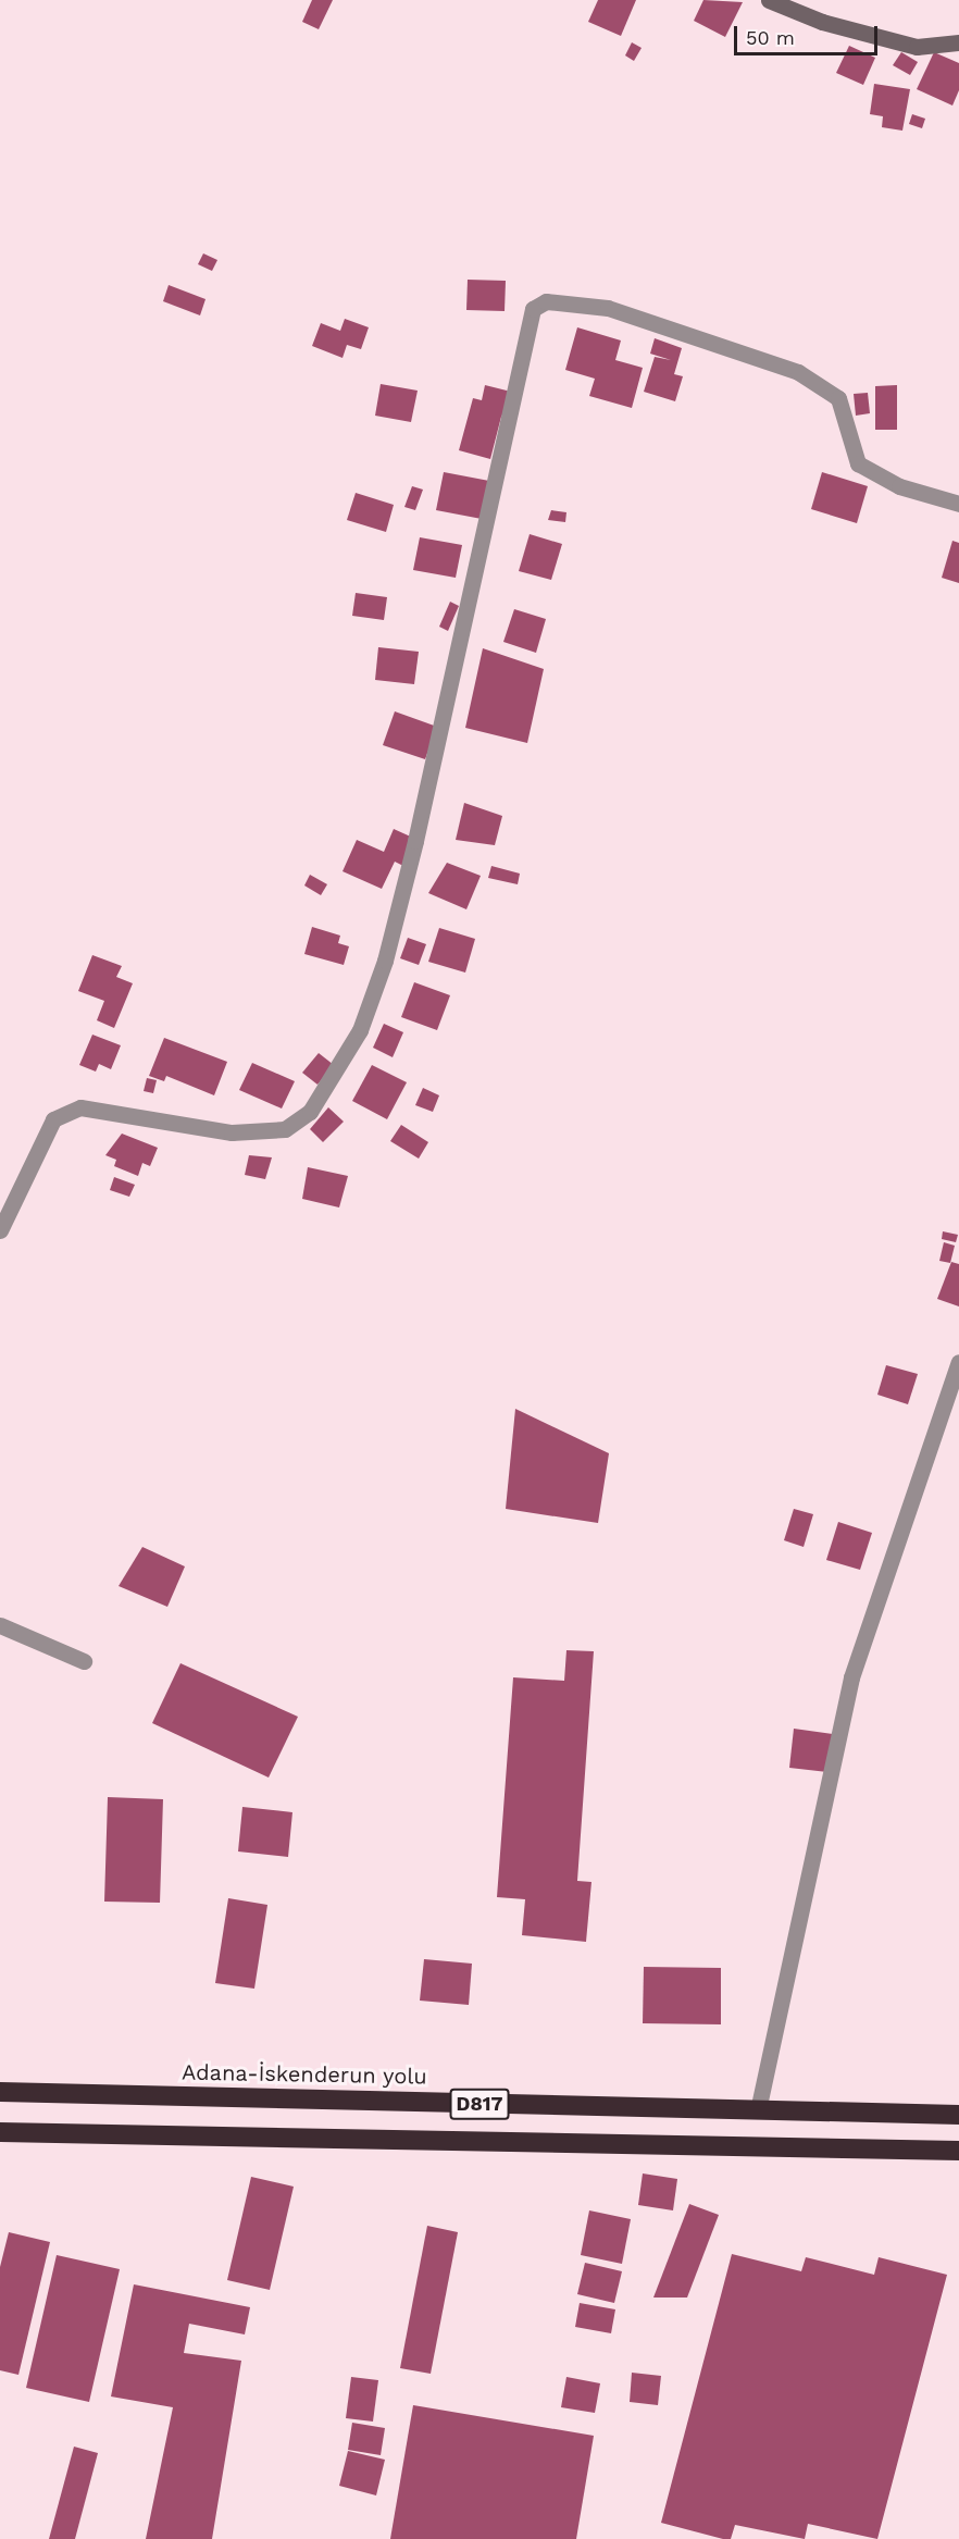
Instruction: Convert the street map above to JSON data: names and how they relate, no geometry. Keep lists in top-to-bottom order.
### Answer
{
  "streets": {
    "highway": ["Adana-İskenderun yolu", "D817"]
  },
  "scale_bar": "50 m"
}
